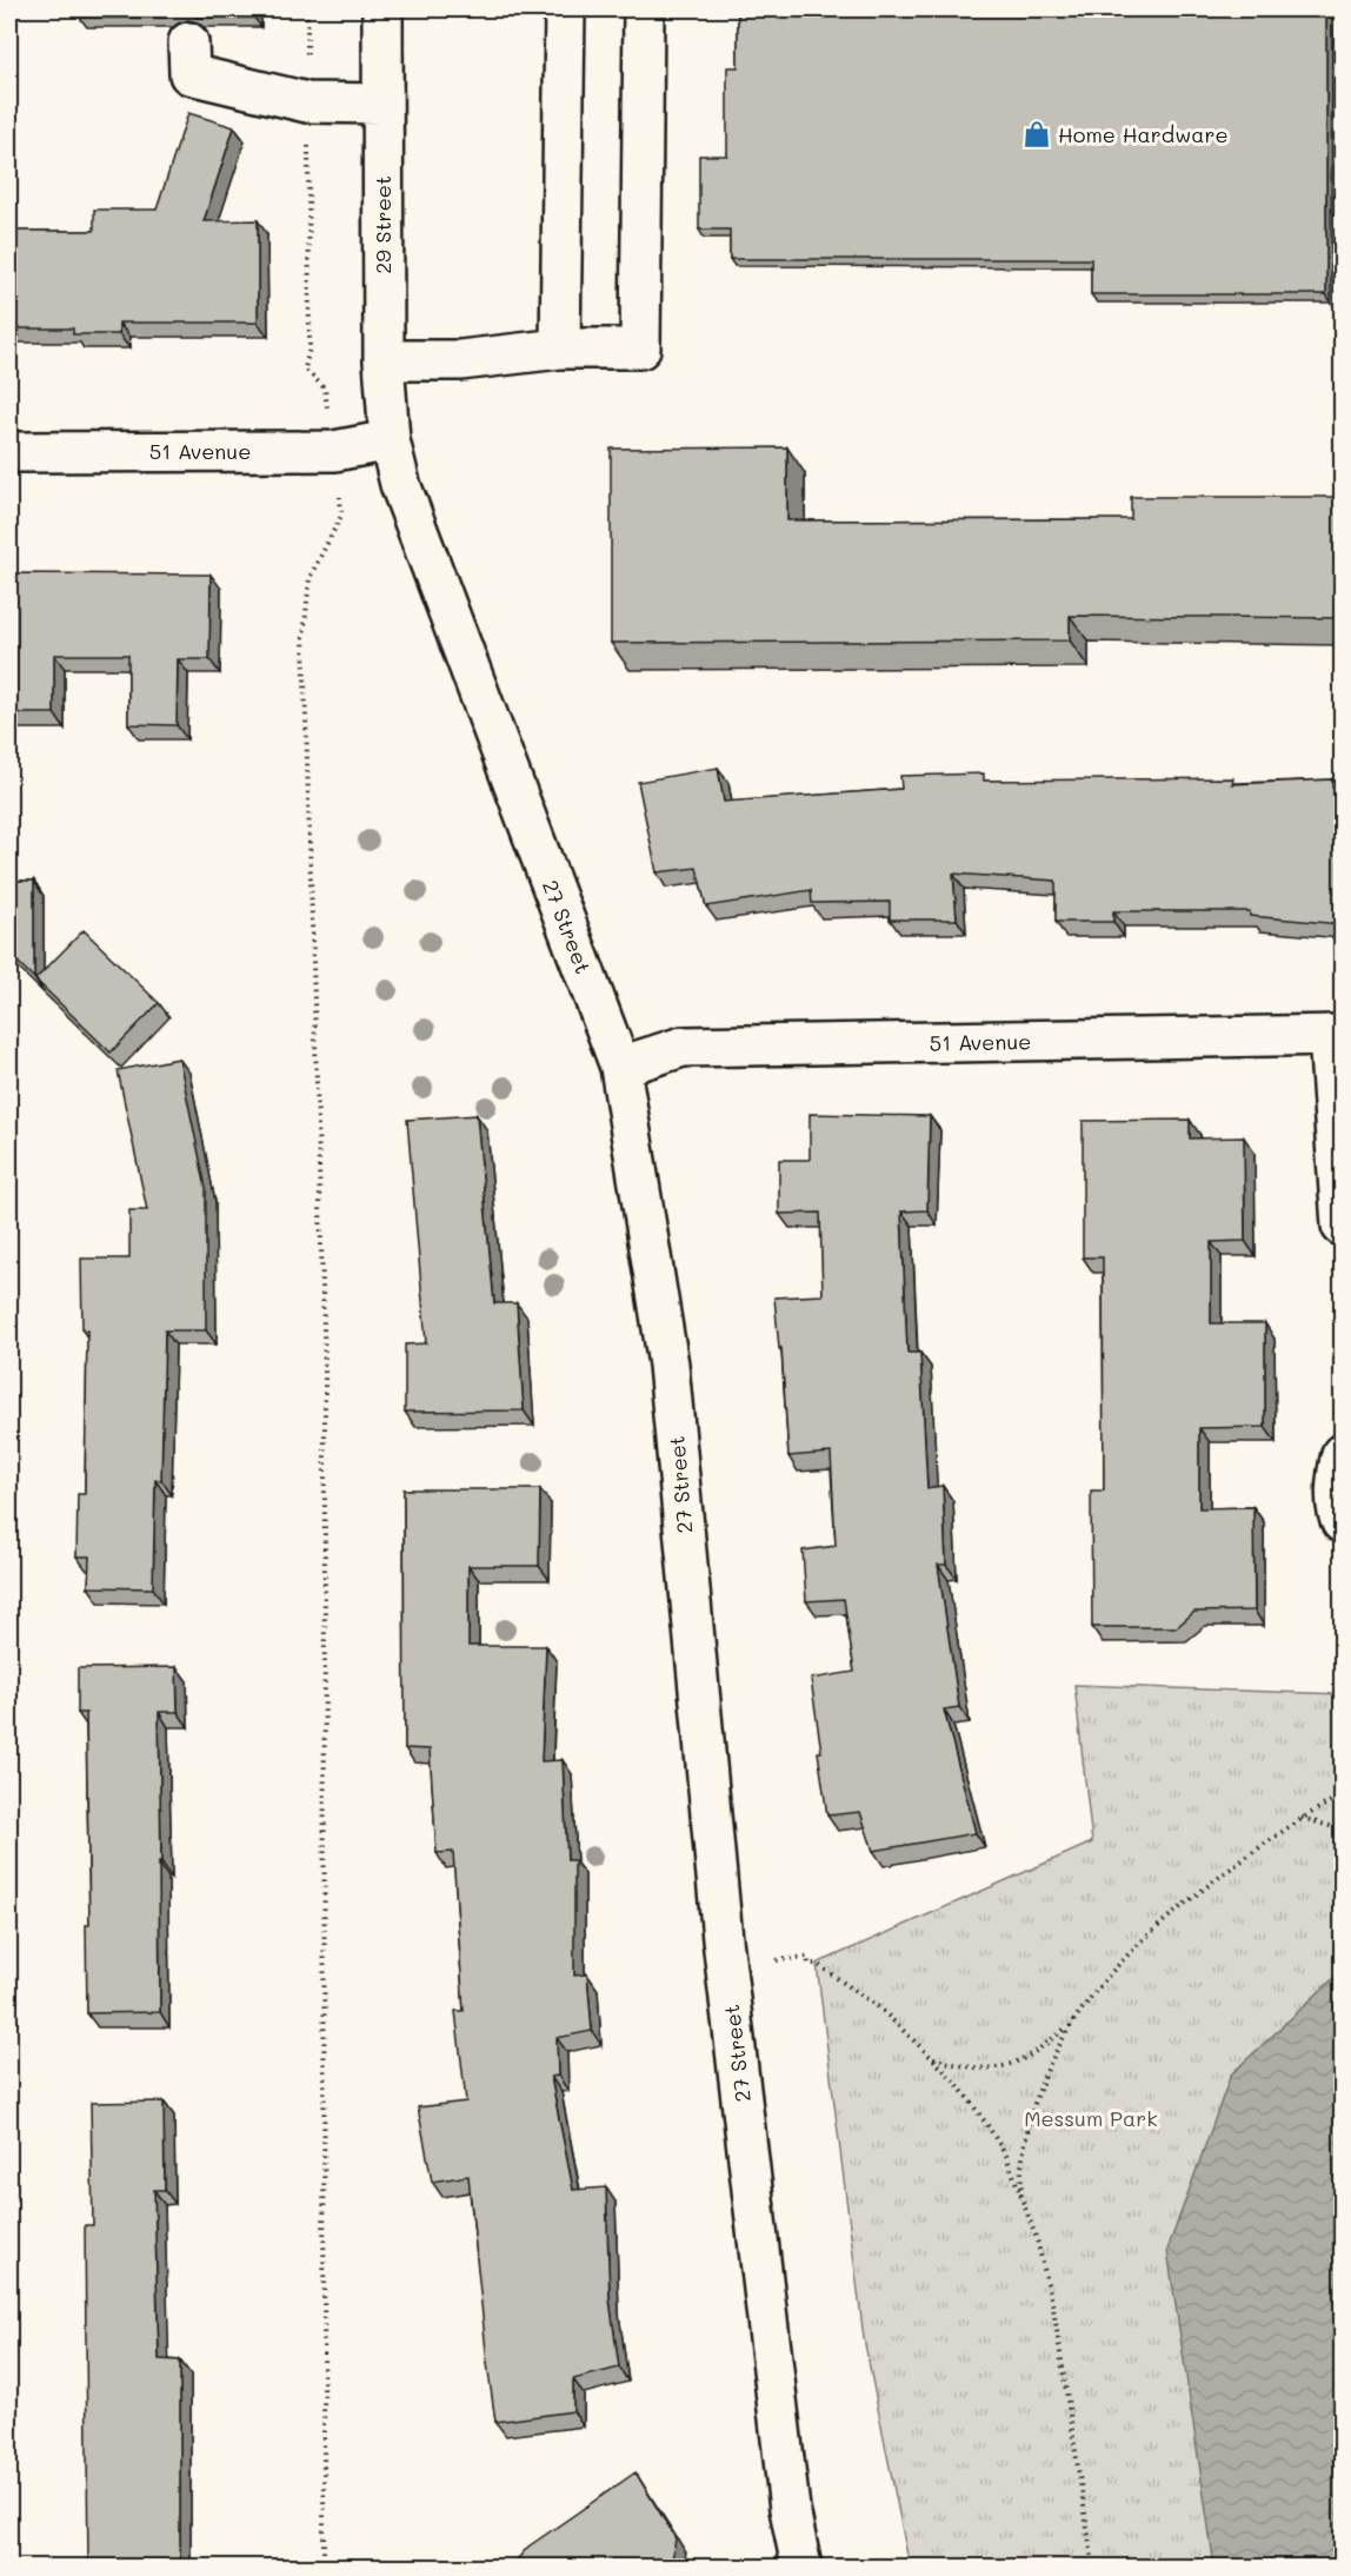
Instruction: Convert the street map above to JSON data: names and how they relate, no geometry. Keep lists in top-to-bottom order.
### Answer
{
  "streets": {
    "street": ["29 Street", "51 Avenue", "27 Street"]
  },
  "crossings": [
    ["29 Street", "51 Avenue"],
    ["29 Street", "27 Street"],
    ["51 Avenue", "27 Street"]
  ],
  "parks": ["Messum Park"],
  "places": {
    "shop": ["Home Hardware"]
  }
}
